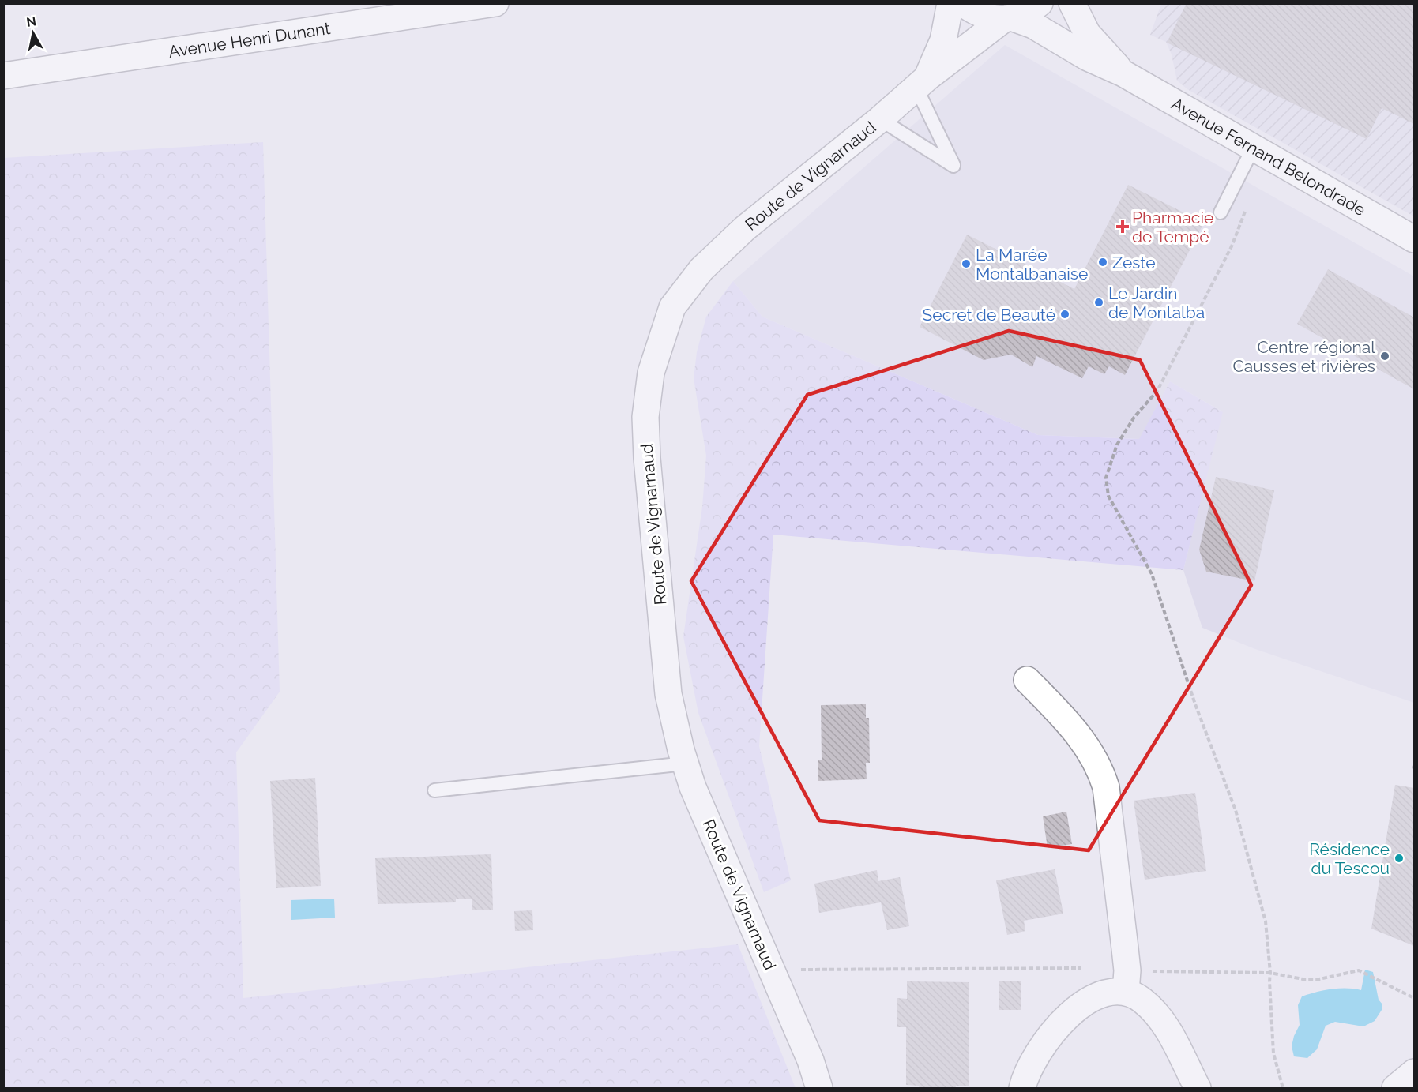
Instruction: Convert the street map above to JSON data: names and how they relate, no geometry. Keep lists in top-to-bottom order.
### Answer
{
  "streets": {
    "street": ["Avenue Henri Dunant", "Avenue Fernand Belondrade", "Route de Vignarnaud"]
  },
  "crossings": [
    ["Avenue Fernand Belondrade", "Route de Vignarnaud"]
  ],
  "places": {
    "health": ["Pharmacie de Tempé"],
    "other": [
      "Zeste",
      "La Marée Montalbanaise",
      "Le Jardin de Montalba",
      "Secret de Beauté",
      "Centre régional Causses et rivières",
      "Résidence du Tescou"
    ]
  },
  "north": "top"
}
